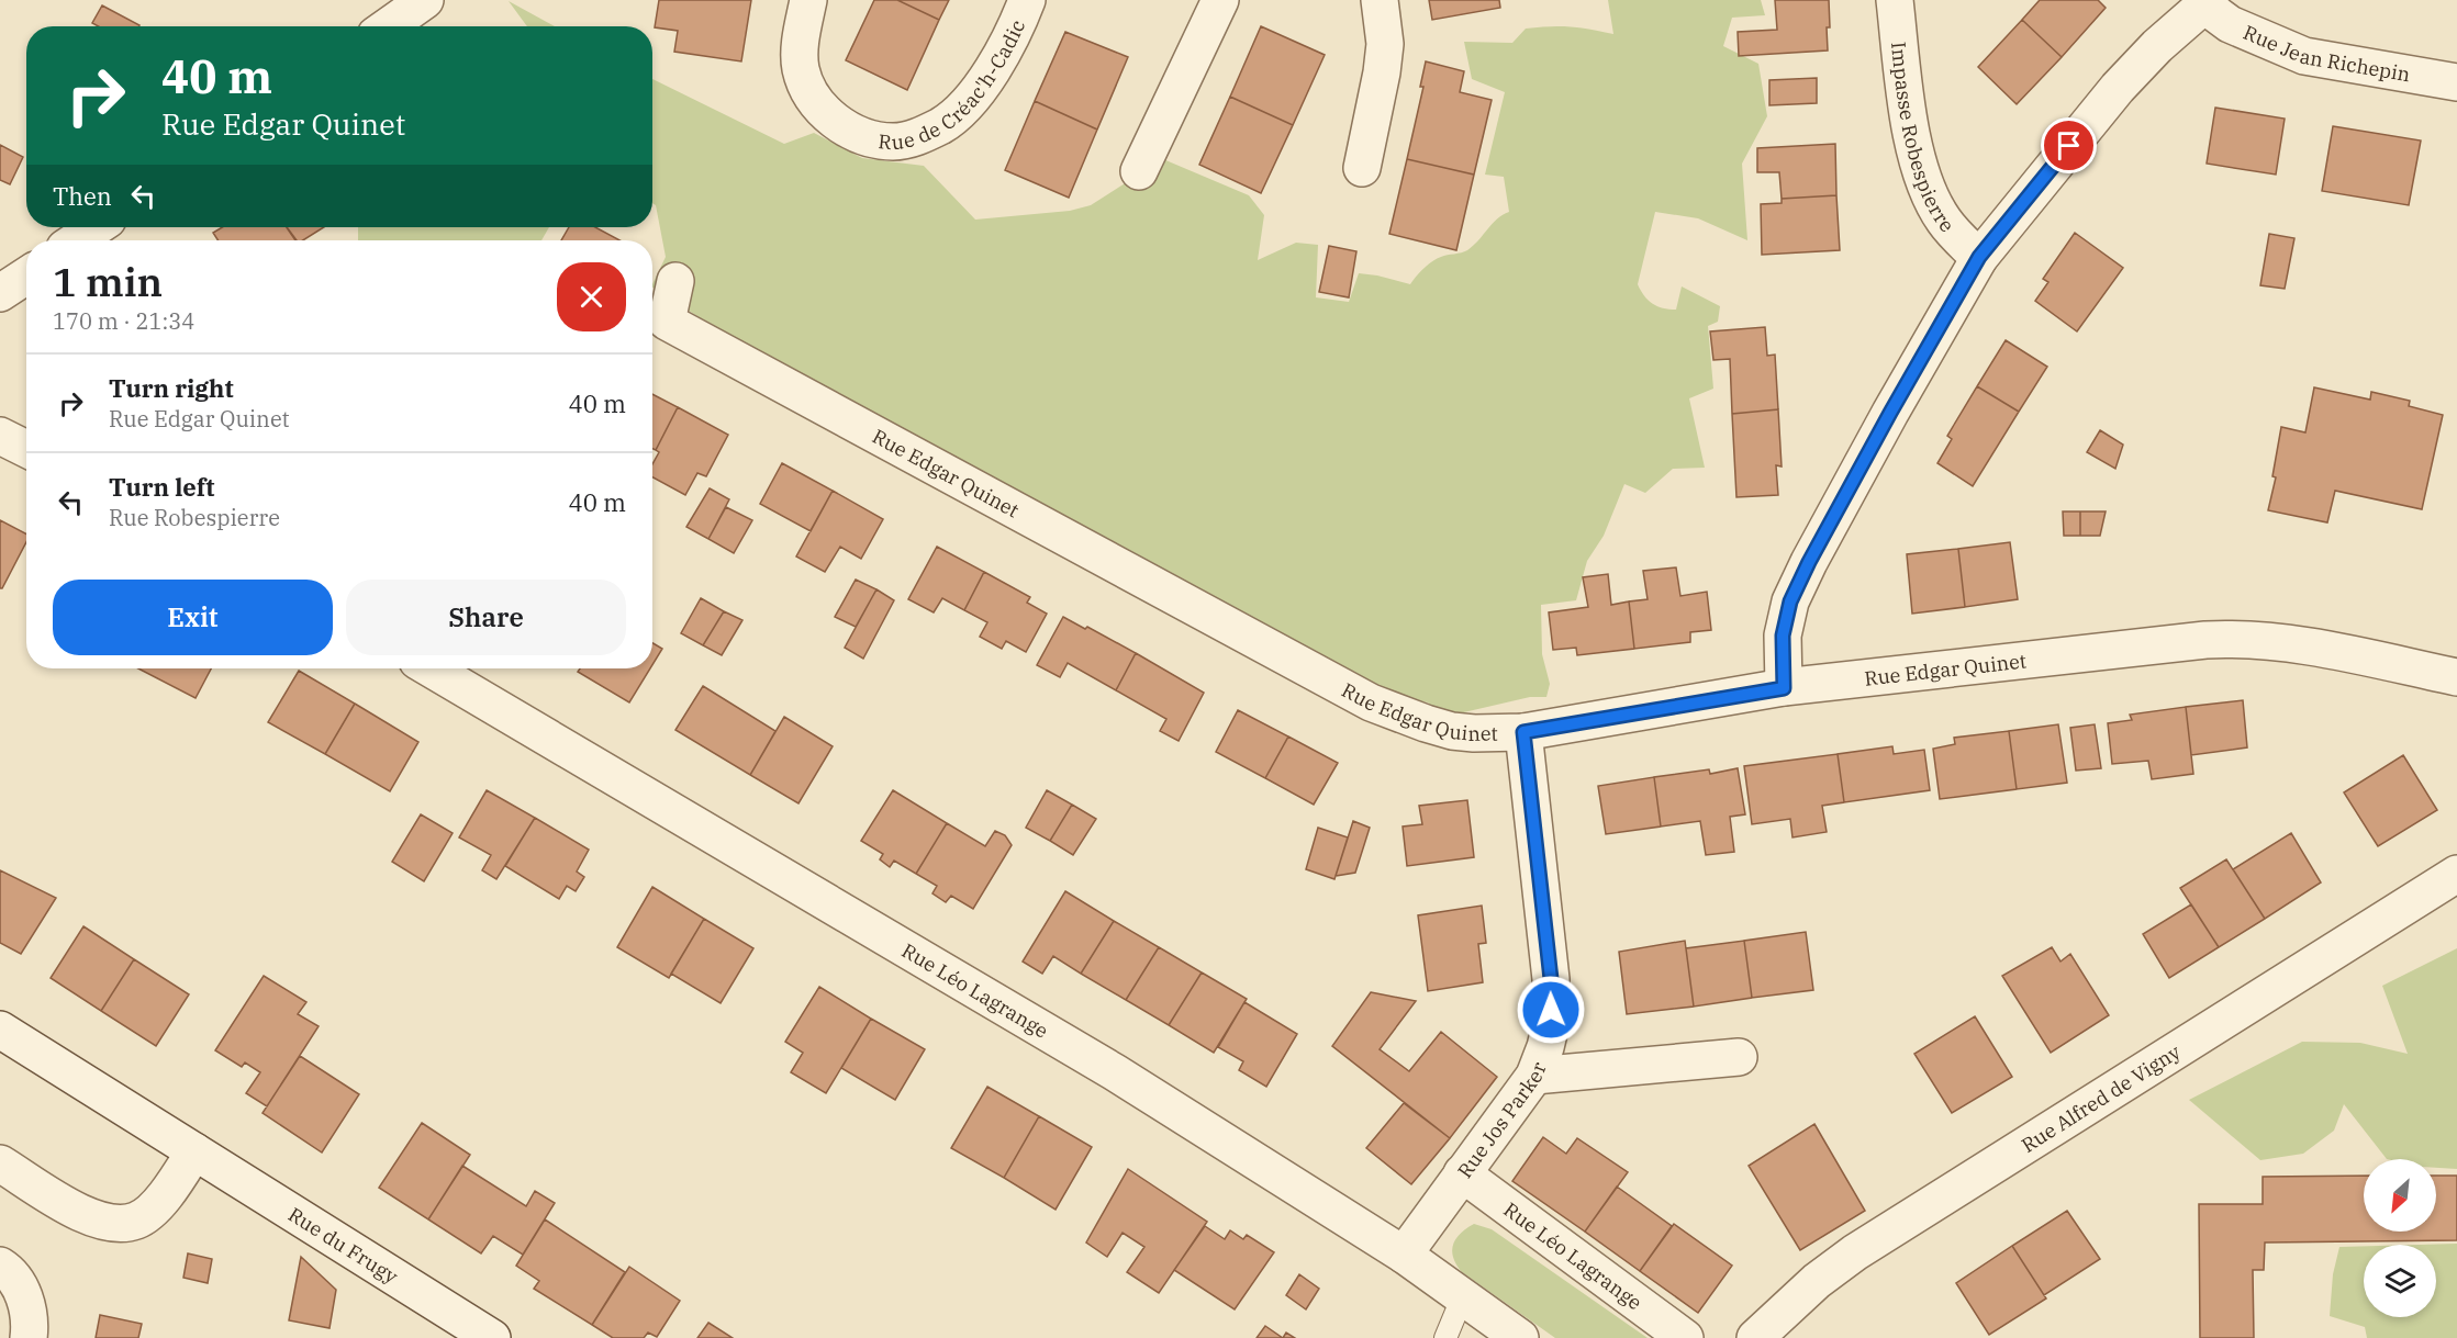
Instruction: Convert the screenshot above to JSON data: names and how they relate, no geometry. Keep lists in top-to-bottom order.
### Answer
{
  "streets": {
    "street": [
      "Rue Jean Richepin",
      "Rue de Créac'h-Cadic",
      "Impasse Robespierre",
      "Rue Edgar Quinet",
      "Rue Léo Lagrange",
      "Rue Alfred de Vigny",
      "Rue Jos Parker",
      "Rue du Frugy"
    ]
  },
  "crossings": [
    ["Rue Edgar Quinet", "Rue Jos Parker"],
    ["Rue Léo Lagrange", "Rue Jos Parker"]
  ],
  "north": "bottom left",
  "page": {
    "turn": ["40 m", "Rue Edgar Quinet"],
    "then": "Then",
    "heading": ["1 min", "170 m · 21:34"],
    "list": [
      {
        "name": "Turn right",
        "note": "Rue Edgar Quinet",
        "value": "40 m"
      },
      {
        "name": "Turn left",
        "note": "Rue Robespierre",
        "value": "40 m"
      }
    ],
    "buttons": ["Exit", "Share"]
  }
}
